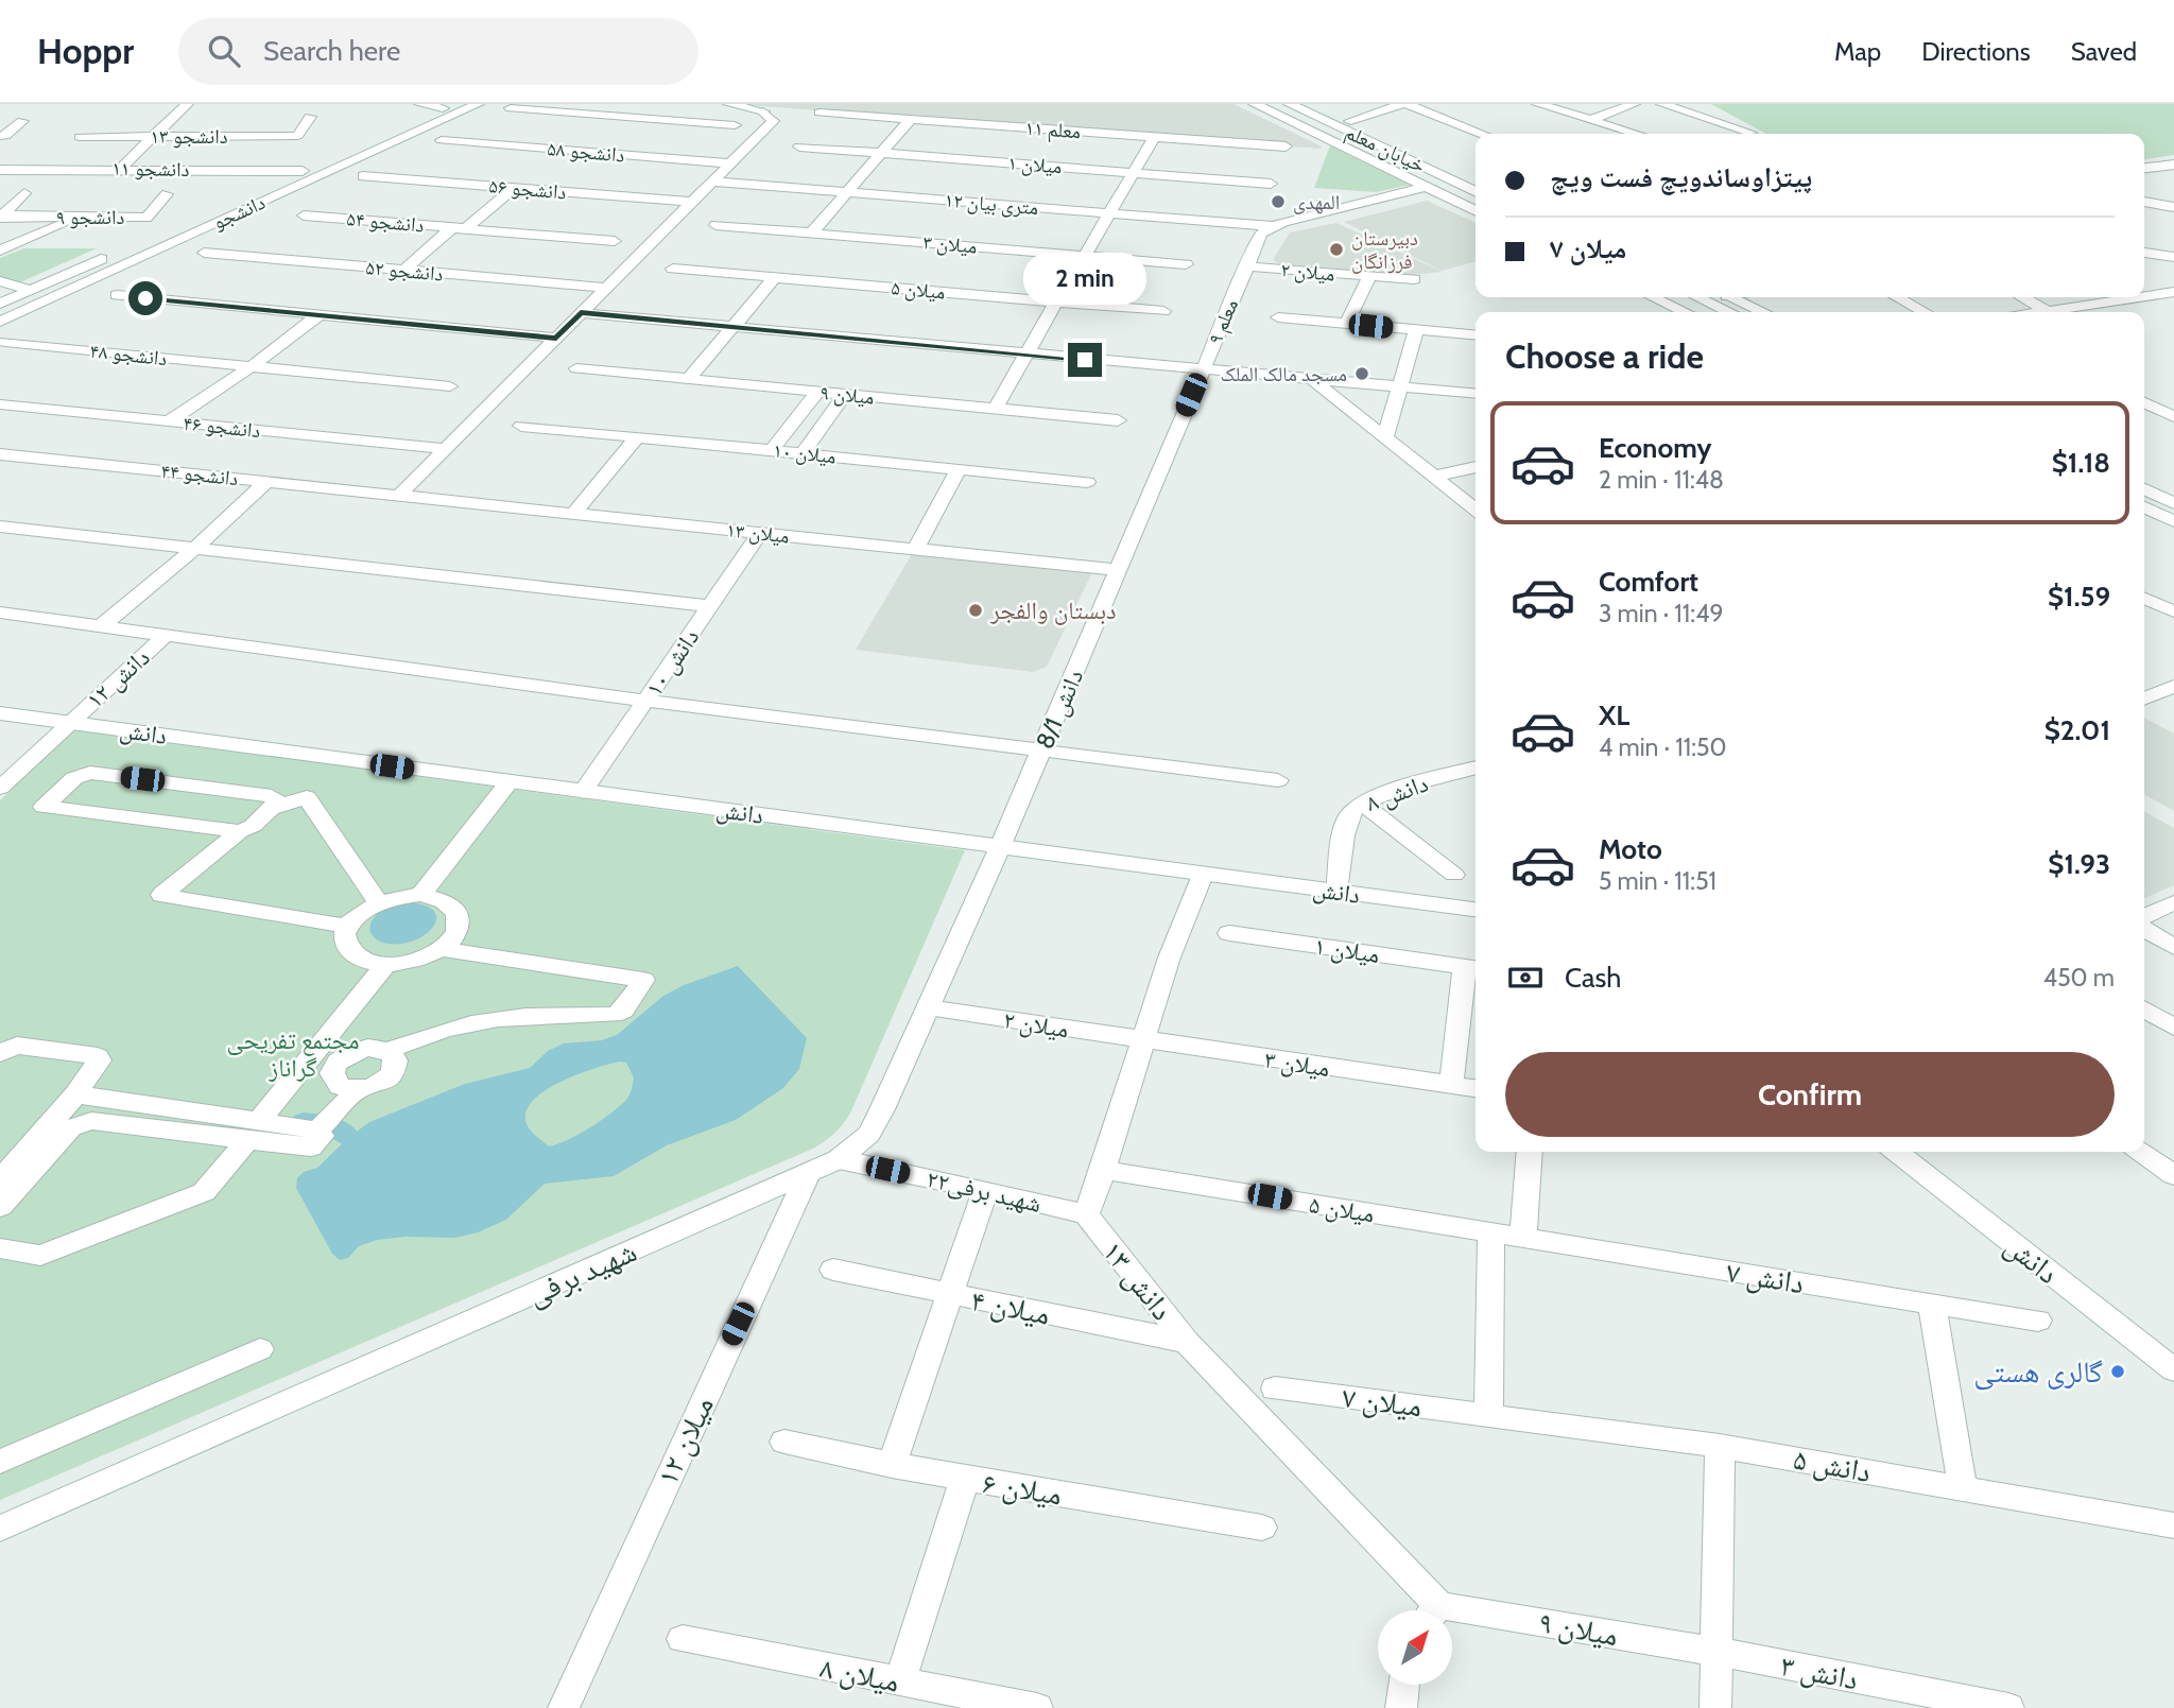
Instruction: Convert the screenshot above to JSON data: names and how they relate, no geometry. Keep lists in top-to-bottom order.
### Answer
{
  "streets": {
    "street": [
      "معلم ۱۱",
      "دانشجو ۱۳",
      "خیابان معلم",
      "دانشجو ۵۸",
      "میلان ۱",
      "دانشجو ۱۱",
      "دانشجو ۵۶",
      "۱۲ متری بیان",
      "دانشجو",
      "دانشجو ۹",
      "دانشجو ۵۴",
      "میلان ۳",
      "دانشجو ۵۲",
      "میلان ۲",
      "میلان ۵",
      "معلم ۹",
      "دانشجو ۴۸",
      "میلان ۹",
      "دانشجو ۴۶",
      "میلان ۱۰",
      "دانشجو ۴۴",
      "میلان ۱۳",
      "دانش ۱۰",
      "دانش ۱۲",
      "دانش 8/1",
      "دانش",
      "دانش ۸",
      "شهید برفی۲۲",
      "شهید برفی",
      "دانش ۷",
      "دانش ۱۳",
      "میلان ۴",
      "میلان ۷",
      "میلان ۱۲",
      "دانش ۵",
      "میلان ۶",
      "دانش ۳",
      "میلان ۸"
    ]
  },
  "crossings": [
    ["دانشجو ۱۱", "دانشجو"],
    ["۱۲ متری بیان", "معلم ۹"],
    ["میلان ۳", "میلان ۲"],
    ["میلان ۲", "معلم ۹"],
    ["میلان ۲", "شهید برفی"],
    ["میلان ۵", "دانش ۷"],
    ["معلم ۹", "میلان ۱۳"],
    ["معلم ۹", "دانش 8/1"],
    ["میلان ۹", "دانش ۳"],
    ["دانشجو ۴۴", "میلان ۱۳"],
    ["میلان ۱۳", "دانش ۱۰"],
    ["میلان ۱۳", "دانش 8/1"],
    ["دانش ۱۰", "دانش"],
    ["دانش ۱۲", "دانش"],
    ["دانش 8/1", "دانش"],
    ["دانش 8/1", "شهید برفی"],
    ["دانش", "دانش ۸"],
    ["دانش", "شهید برفی"],
    ["شهید برفی۲۲", "شهید برفی"],
    ["شهید برفی۲۲", "دانش ۱۳"],
    ["شهید برفی", "میلان ۱۲"],
    ["دانش ۱۳", "میلان ۴"],
    ["میلان ۷", "دانش ۵"]
  ],
  "parks": ["مجتمع تفریحی گراناز"],
  "places": [
    "المهدی",
    "دبیرستان فرزانگان",
    "مسجد مالک الملک",
    "دبستان والفجر",
    "گالری هستی"
  ],
  "north": "top right",
  "page": {
    "header": "Hoppr",
    "search": "Search here",
    "nav": ["Map", "Directions", "Saved"],
    "banner": ["پیتزاوساندویچ فست ویچ", "میلان ۷"],
    "bubble": "2 min",
    "heading": "Choose a ride",
    "list": [
      {
        "name": "Economy",
        "note": "2 min · 11:48",
        "value": "$1.18"
      },
      {
        "name": "Comfort",
        "note": "3 min · 11:49",
        "value": "$1.59"
      },
      {
        "name": "XL",
        "note": "4 min · 11:50",
        "value": "$2.01"
      },
      {
        "name": "Moto",
        "note": "5 min · 11:51",
        "value": "$1.93"
      }
    ],
    "pay": ["Cash", "450 m"],
    "buttons": "Confirm"
  }
}
